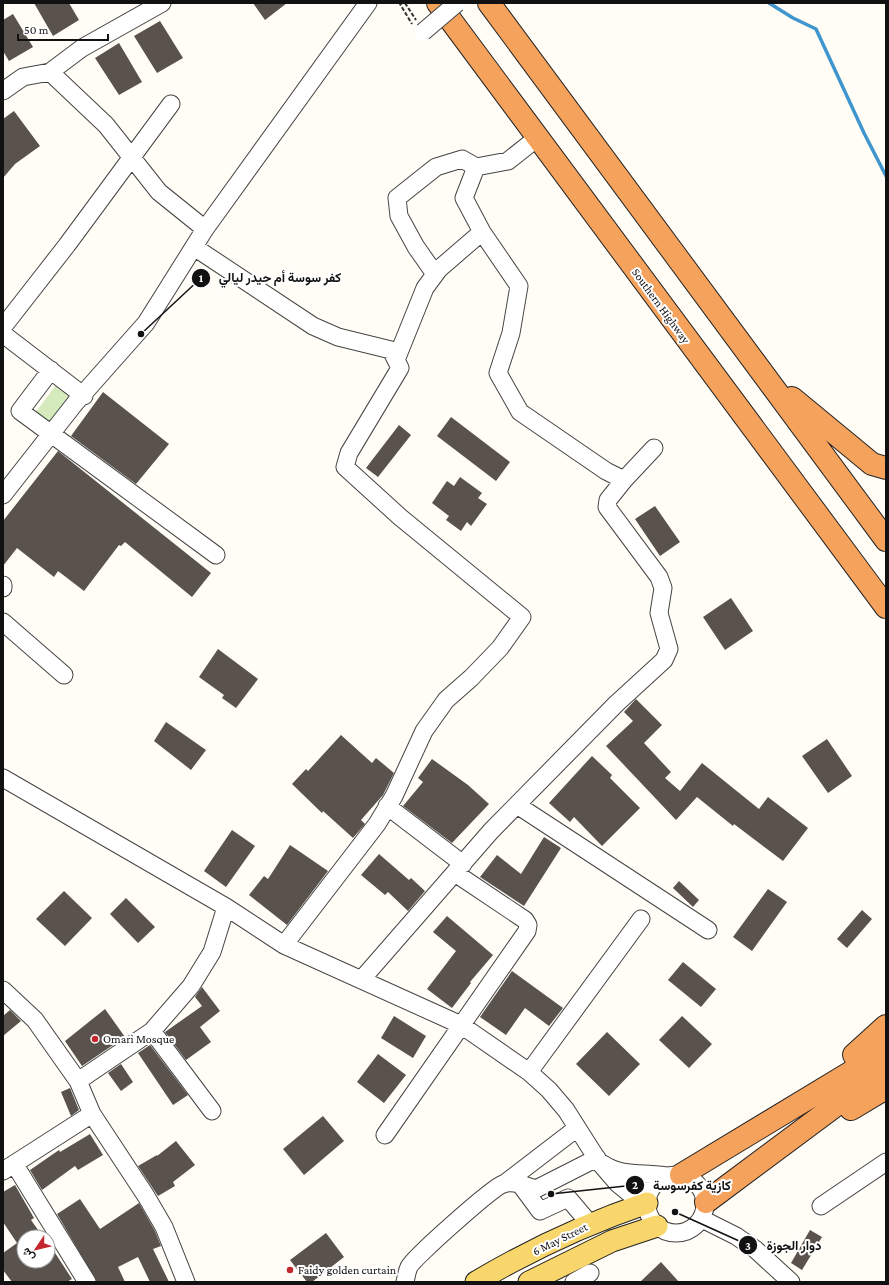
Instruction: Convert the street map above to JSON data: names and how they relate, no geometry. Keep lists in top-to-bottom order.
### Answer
{
  "streets": {
    "highway": ["Southern Highway"],
    "main road": ["6 May Street"]
  },
  "places": [
    "كفر سوسة أم حيدر ليالي",
    "Omari Mosque",
    "كازية كفرسوسة",
    "دوار الجوزة",
    "Faidy golden curtain"
  ],
  "scale_bar": "50 m",
  "north": "bottom left"
}
